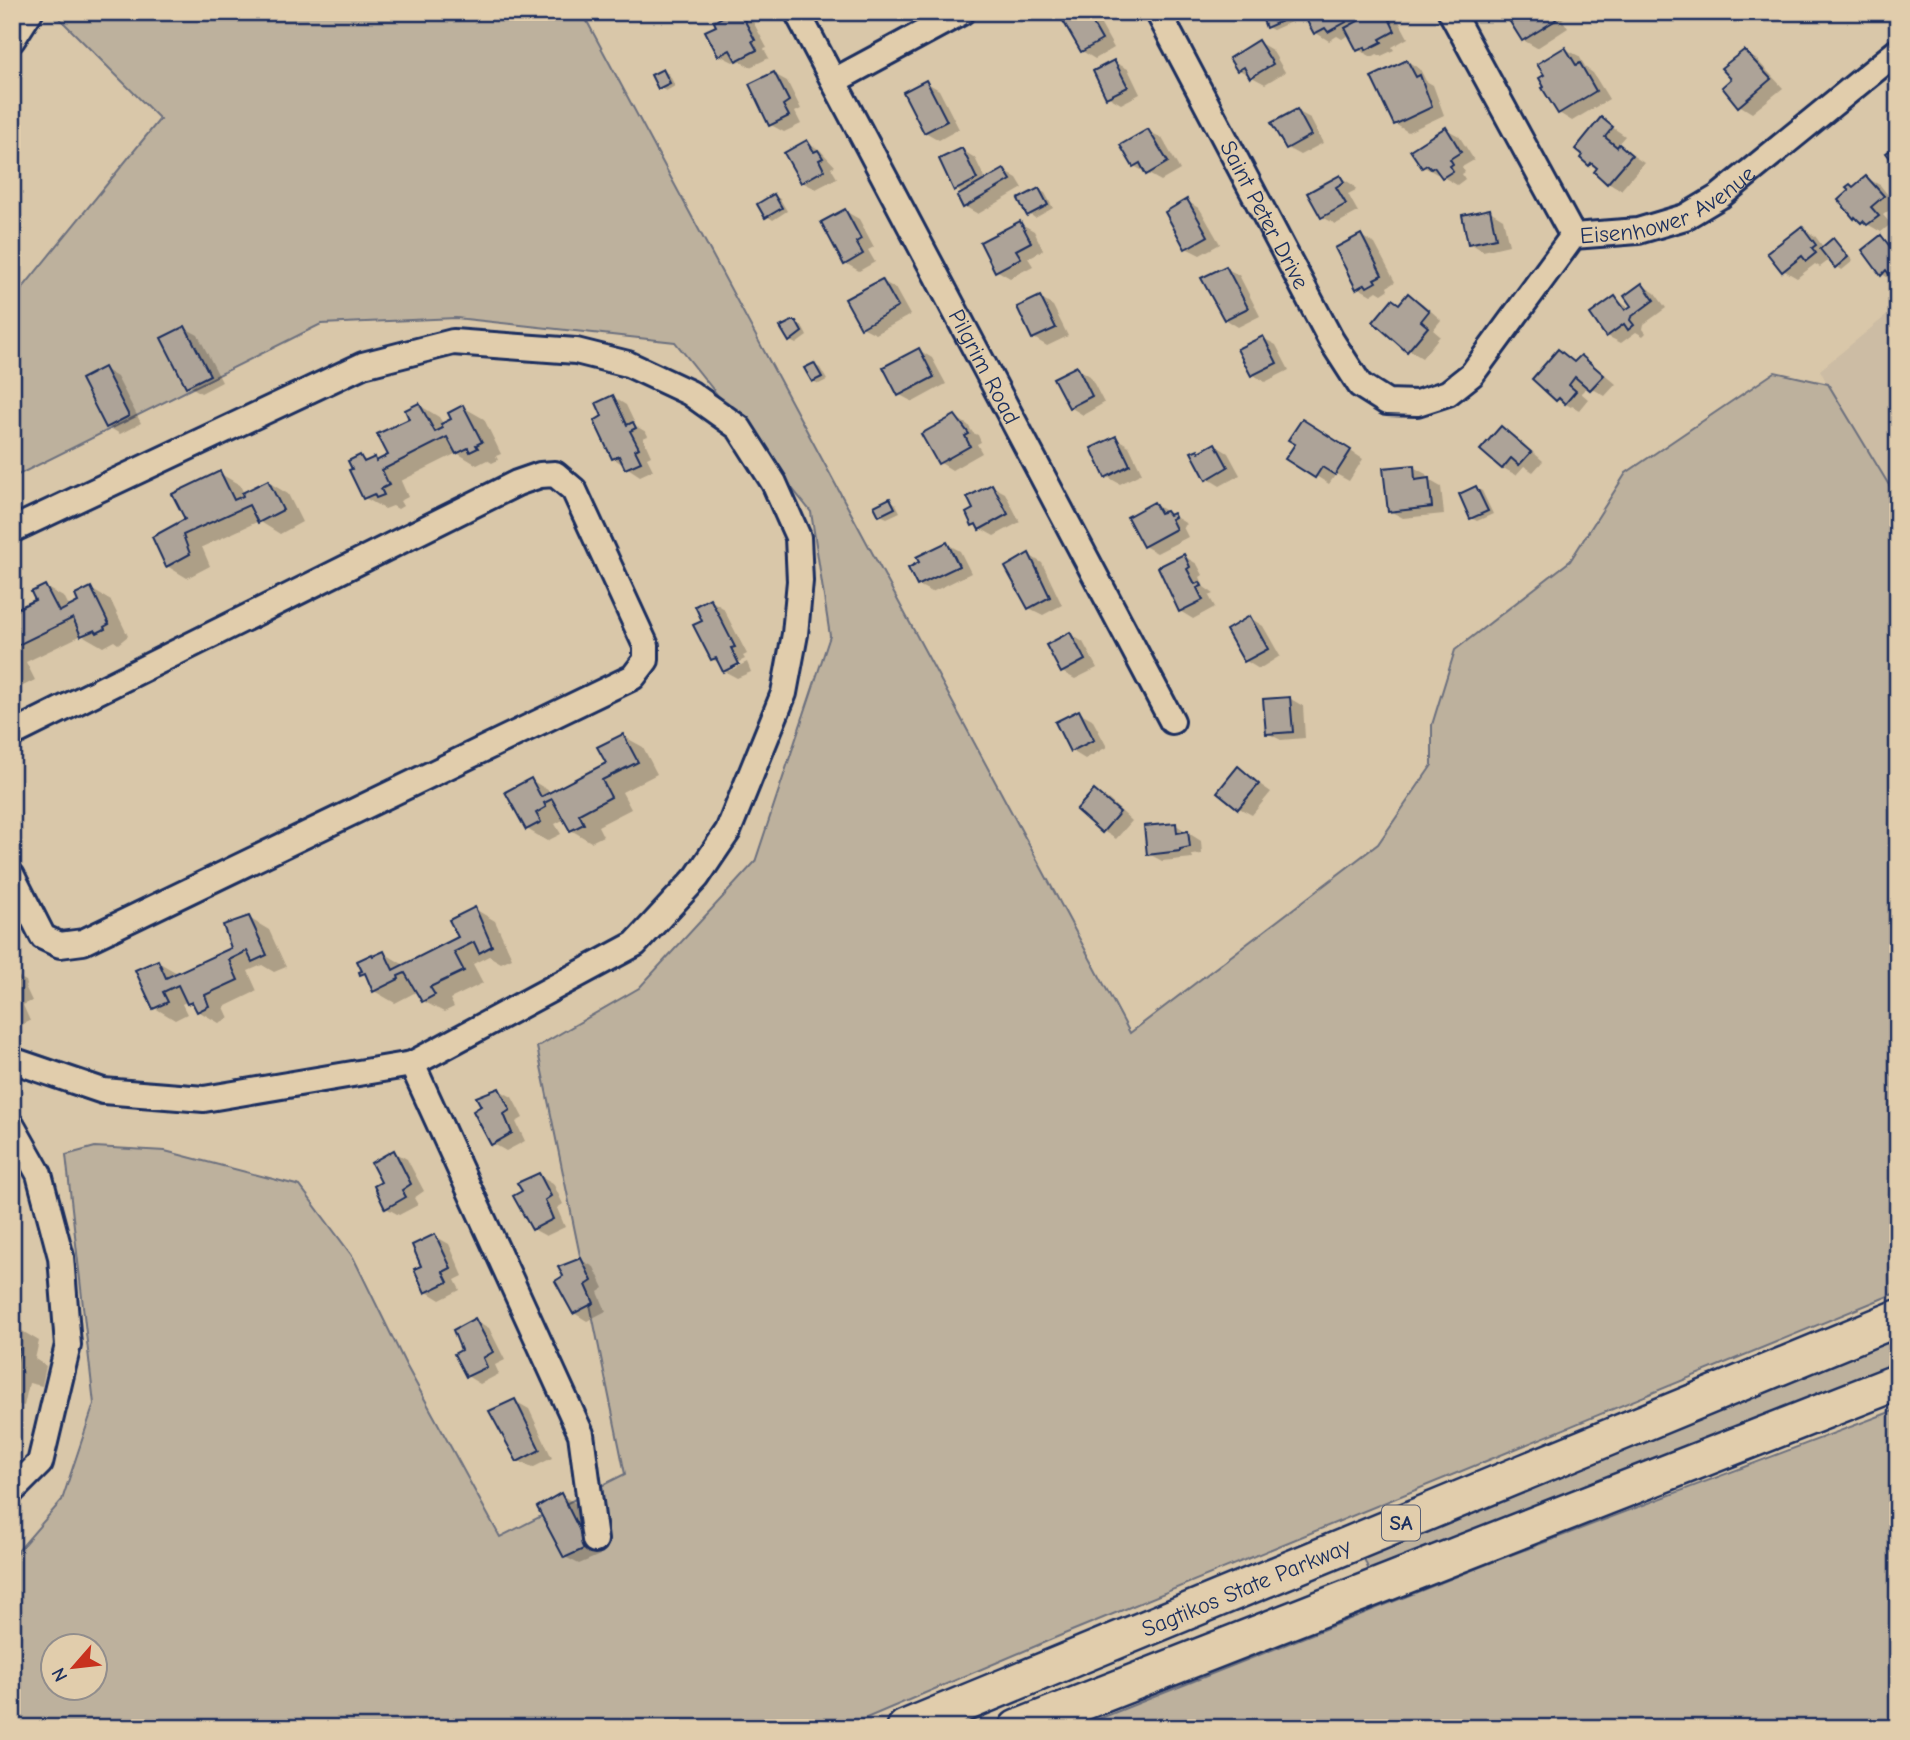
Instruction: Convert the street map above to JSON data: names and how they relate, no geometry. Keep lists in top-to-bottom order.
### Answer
{
  "streets": {
    "highway": ["SA", "Sagtikos State Parkway"],
    "street": ["Eisenhower Avenue", "Saint Peter Drive", "Pilgrim Road"]
  },
  "crossings": [
    ["Eisenhower Avenue", "Saint Peter Drive"]
  ],
  "north": "bottom left"
}
